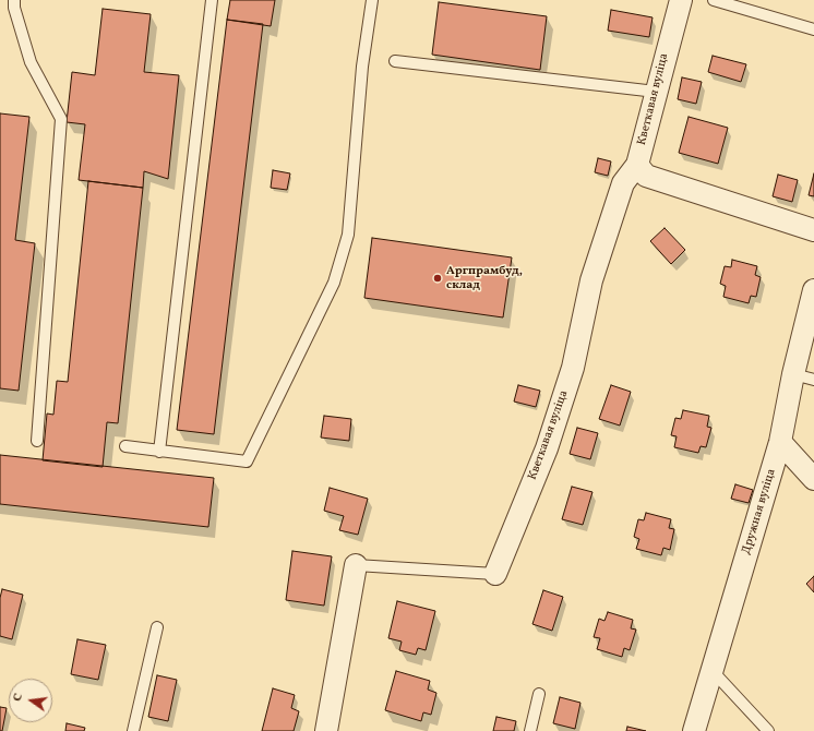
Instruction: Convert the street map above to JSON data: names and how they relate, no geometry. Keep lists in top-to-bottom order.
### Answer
{
  "streets": {
    "street": ["Кветкавая вуліца", "Дружная вуліца"]
  },
  "places": ["Аргпрамбуд, склад"],
  "north": "left"
}
